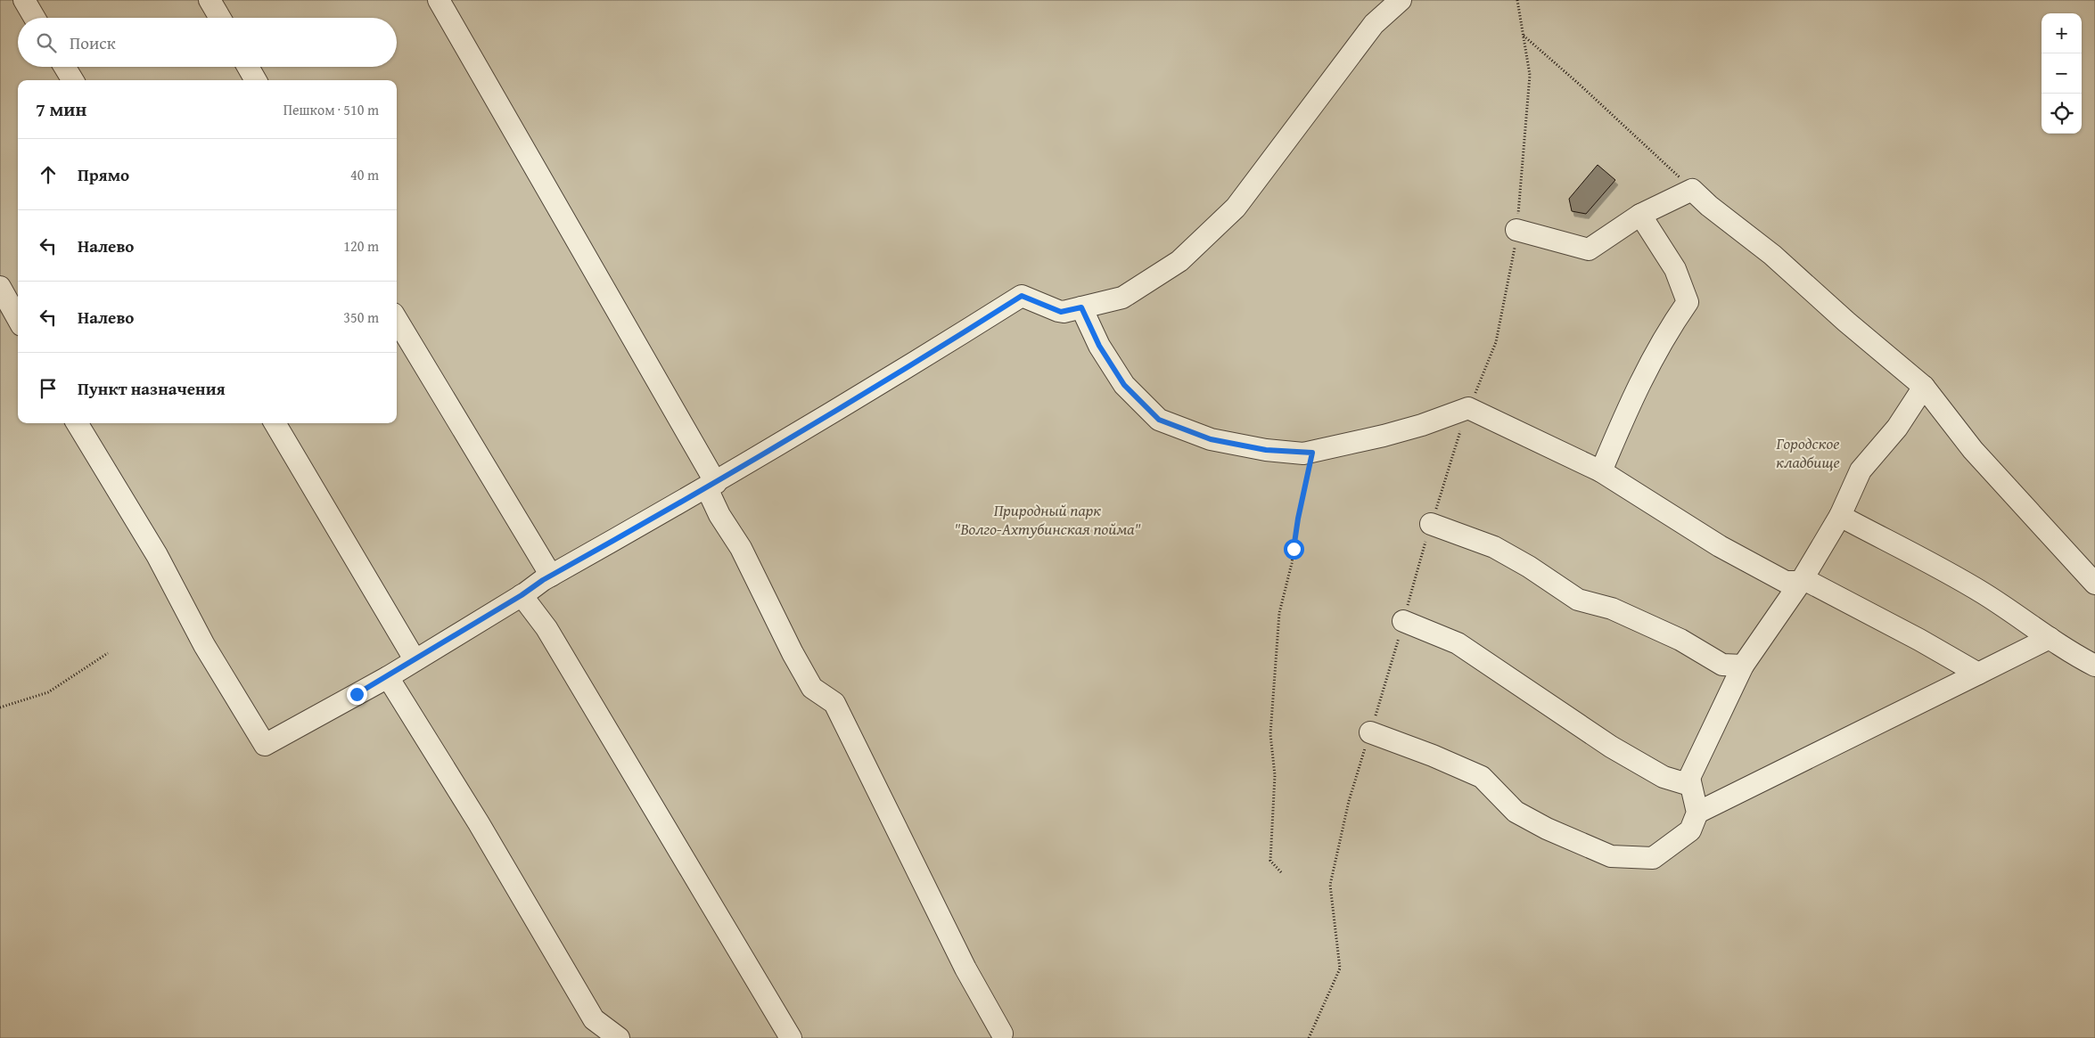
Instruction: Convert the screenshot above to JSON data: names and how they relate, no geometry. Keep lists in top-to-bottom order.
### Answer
{
  "parks": ["Городское кладбище", "Природный парк \"Волго-Ахтубинская пойма\""],
  "page": {
    "map_buttons": ["+", "−"],
    "search": "Поиск",
    "heading": ["7 мин", "Пешком · 510 m"],
    "list": [
      ["Прямо", "40 m"],
      ["Налево", "120 m"],
      ["Налево", "350 m"],
      "Пункт назначения"
    ]
  }
}
